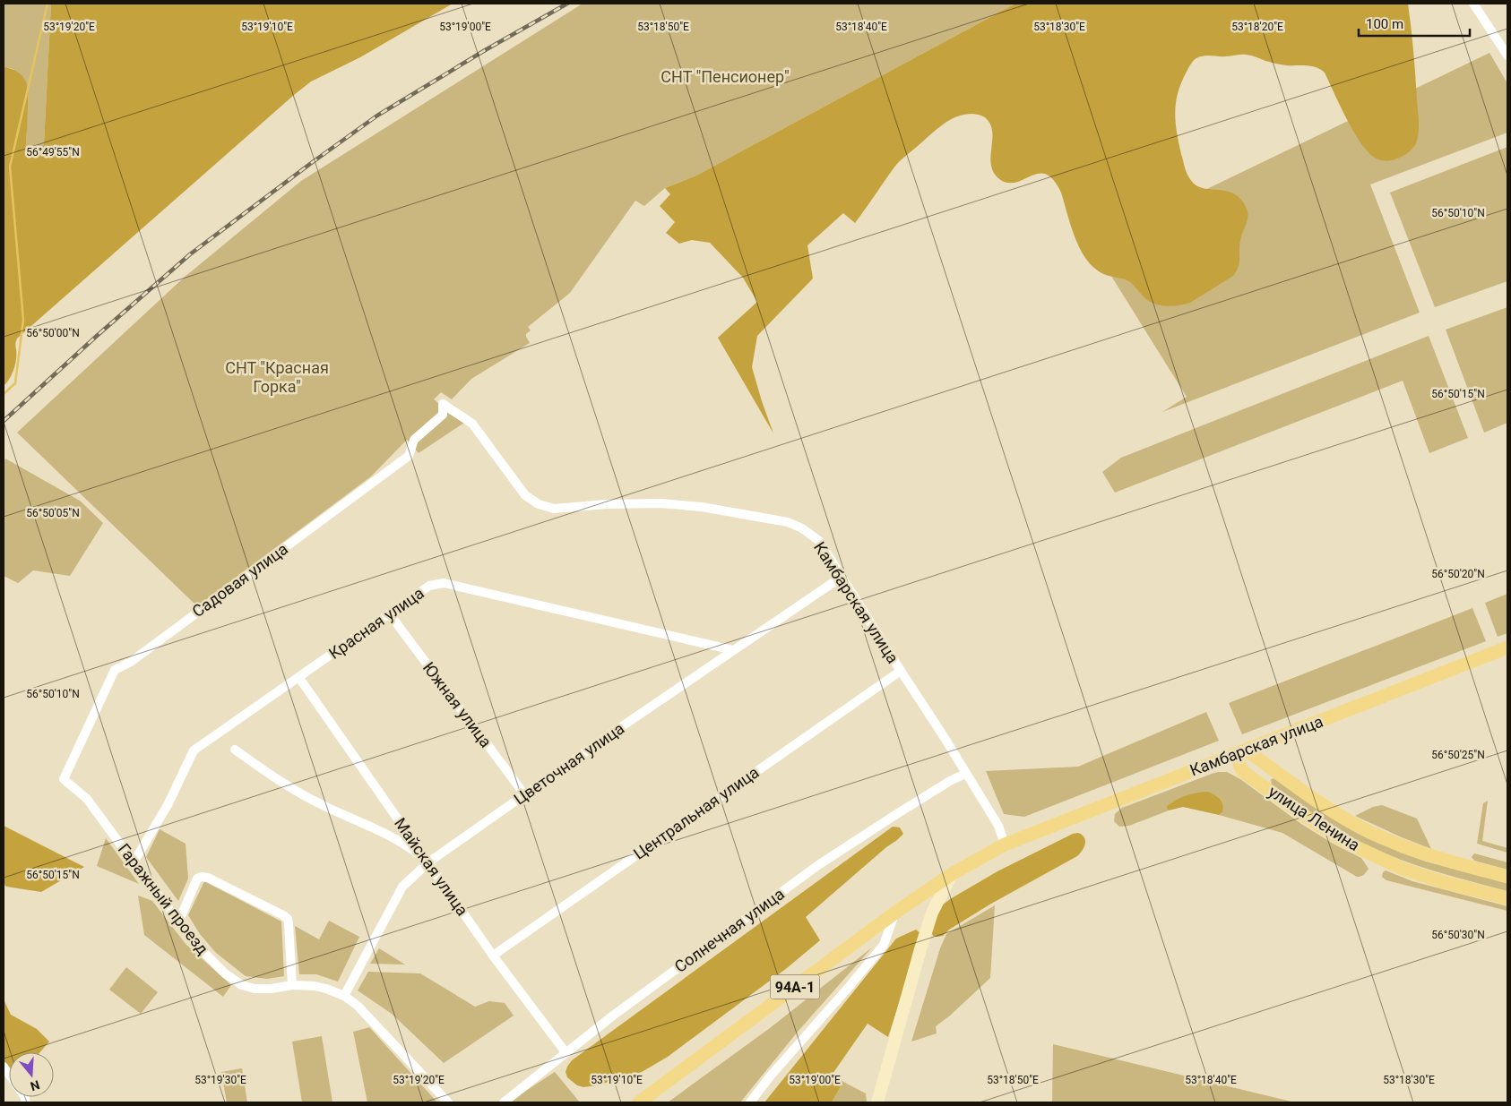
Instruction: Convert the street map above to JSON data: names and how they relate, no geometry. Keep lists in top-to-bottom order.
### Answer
{
  "streets": {
    "main road": ["Камбарская улица", "улица Ленина", "94А-1"],
    "street": [
      "Садовая улица",
      "Красная улица",
      "Южная улица",
      "Цветочная улица",
      "Центральная улица",
      "Майская улица",
      "Гаражный проезд",
      "Солнечная улица"
    ]
  },
  "crossings": [
    ["Садовая улица", "Камбарская улица"],
    ["Садовая улица", "Гаражный проезд"],
    ["Камбарская улица", "Цветочная улица"],
    ["Камбарская улица", "Центральная улица"],
    ["Камбарская улица", "улица Ленина"],
    ["Камбарская улица", "Солнечная улица"],
    ["Камбарская улица", "94А-1"],
    ["Красная улица", "Южная улица"],
    ["Красная улица", "Цветочная улица"],
    ["Красная улица", "Майская улица"],
    ["Красная улица", "Гаражный проезд"],
    ["Южная улица", "Цветочная улица"],
    ["Цветочная улица", "Майская улица"],
    ["Цветочная улица", "Гаражный проезд"],
    ["Центральная улица", "Майская улица"],
    ["Майская улица", "Солнечная улица"]
  ],
  "parks": ["СНТ \"Пенсионер\"", "СНТ \"Красная Горка\""],
  "scale_bar": "100 m",
  "north": "bottom",
  "coordinates": [
    "53°19'20\"E",
    "53°19'10\"E",
    "53°19'00\"E",
    "53°18'50\"E",
    "53°18'40\"E",
    "53°18'30\"E",
    "53°18'20\"E",
    "56°49'55\"N",
    "56°50'10\"N",
    "56°50'00\"N",
    "56°50'15\"N",
    "56°50'05\"N",
    "56°50'20\"N",
    "56°50'25\"N",
    "56°50'30\"N",
    "53°19'30\"E"
  ]
}
